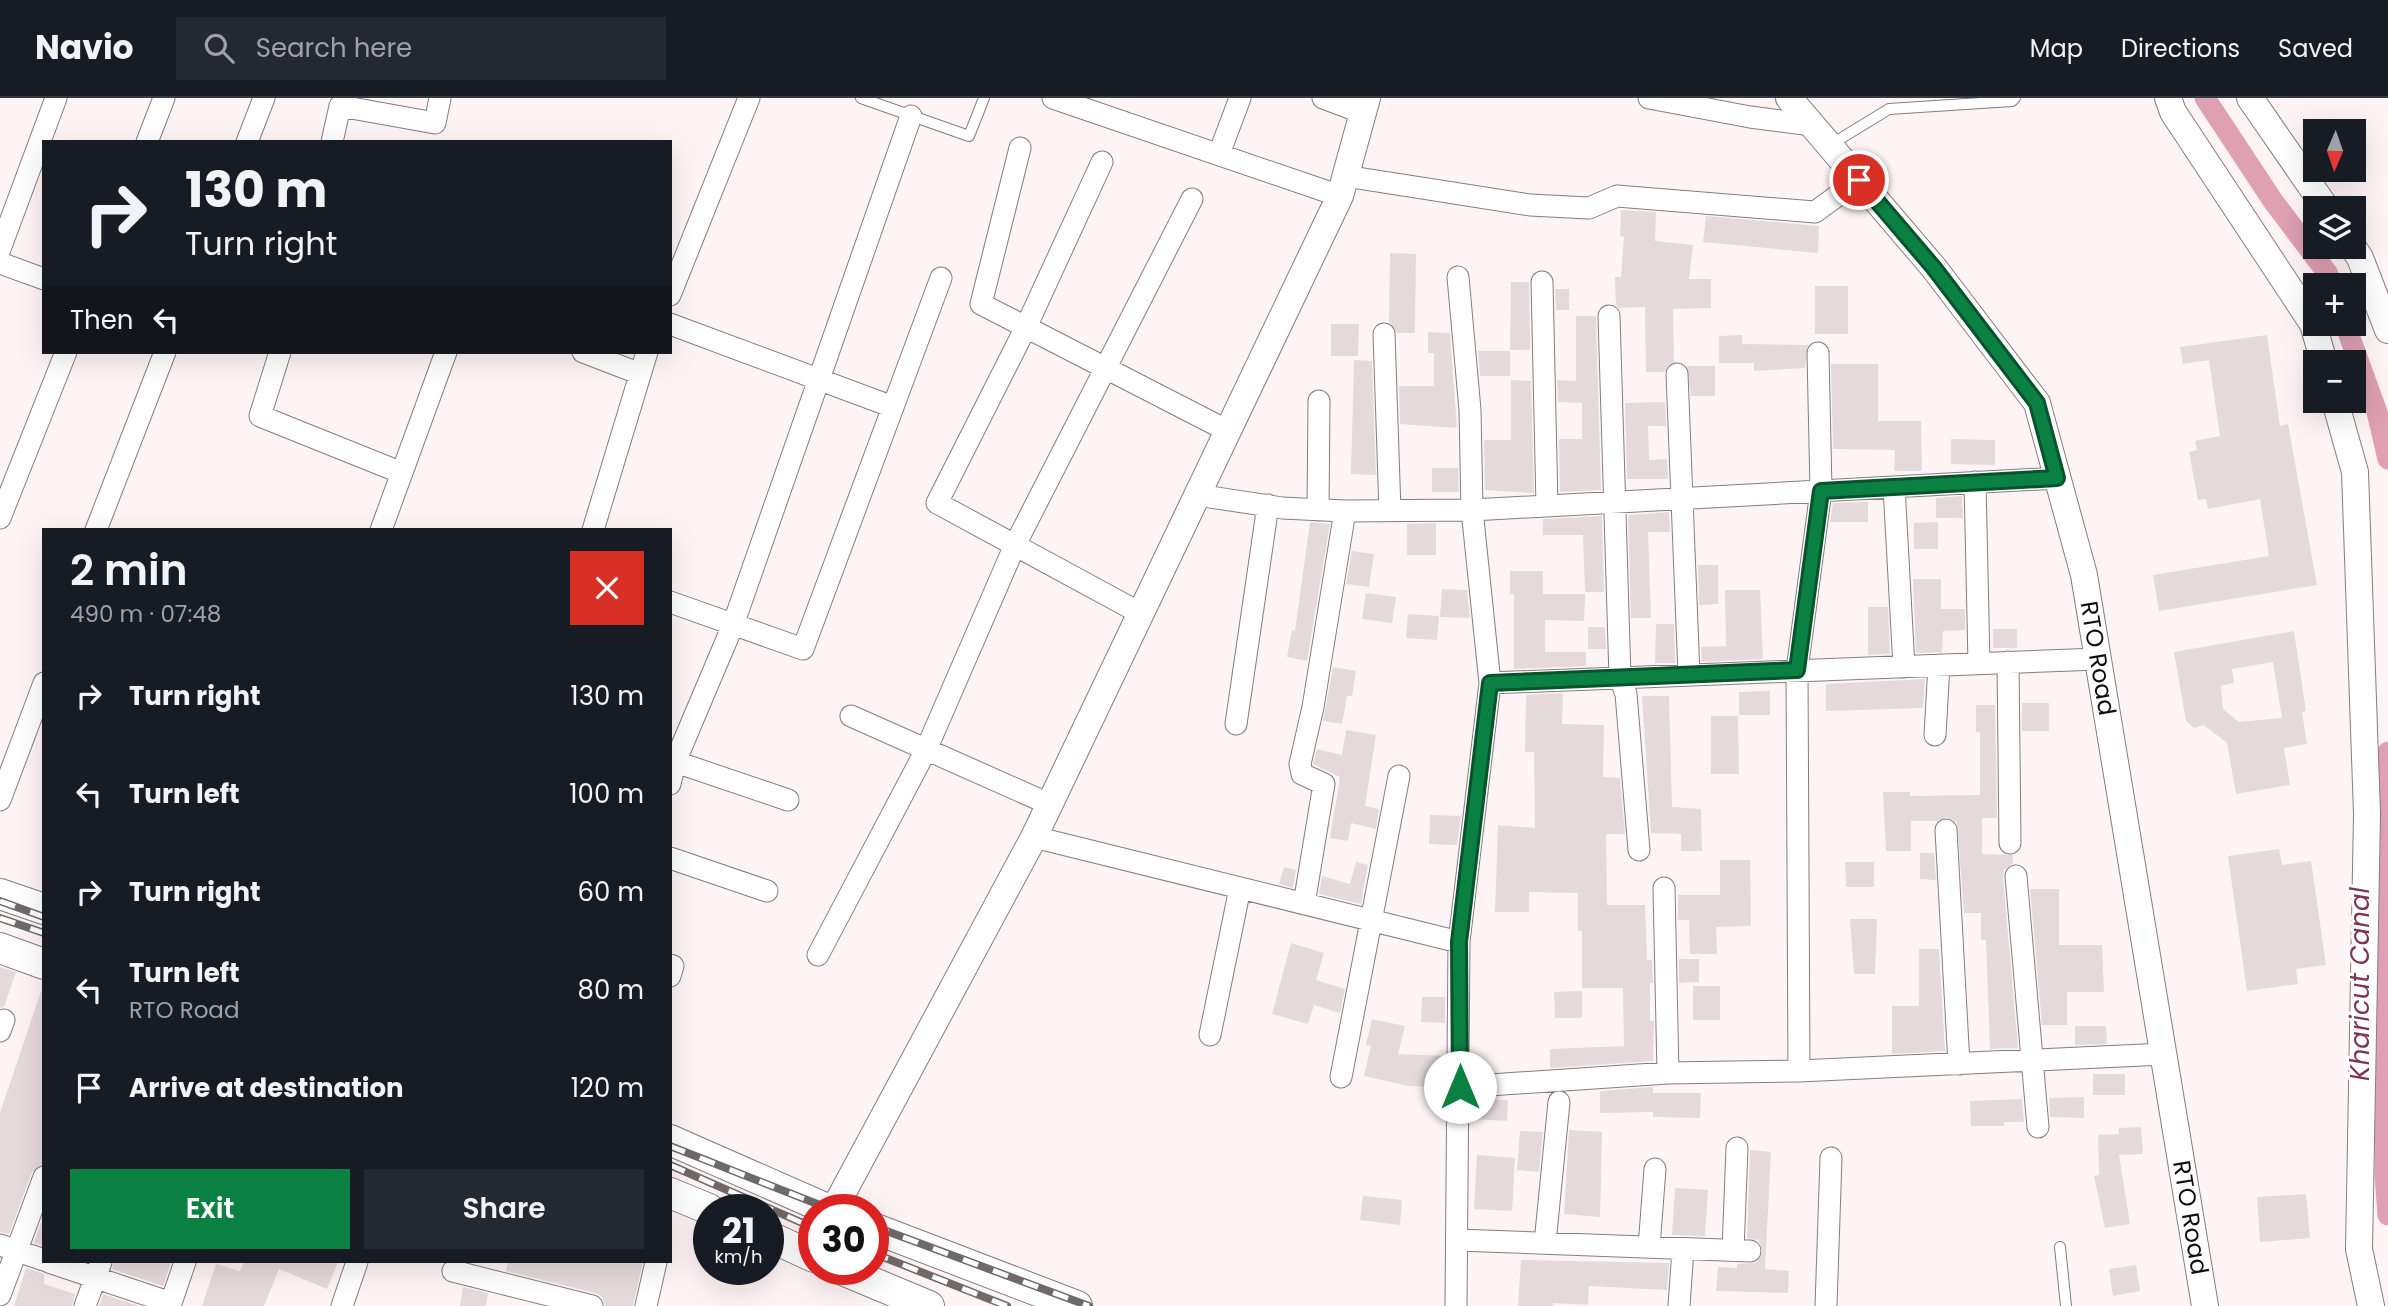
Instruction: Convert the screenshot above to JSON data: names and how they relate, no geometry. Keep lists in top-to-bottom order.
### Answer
{
  "streets": {
    "street": ["RTO Road"]
  },
  "water": ["Kharicut Canal"],
  "north": "bottom",
  "page": {
    "header": "Navio",
    "search": "Search here",
    "nav": ["Map", "Directions", "Saved"],
    "map_buttons": ["+", "−"],
    "turn": ["130 m", "Turn right"],
    "then": "Then",
    "heading": ["2 min", "490 m · 07:48"],
    "list": [
      {
        "name": "Turn right",
        "value": "130 m"
      },
      {
        "name": "Turn left",
        "value": "100 m"
      },
      {
        "name": "Turn right",
        "value": "60 m"
      },
      {
        "name": "Turn left",
        "note": "RTO Road",
        "value": "80 m"
      },
      {
        "name": "Arrive at destination",
        "value": "120 m"
      }
    ],
    "buttons": ["Exit", "Share"],
    "speed": "21 km/h",
    "limit": "30"
  }
}
